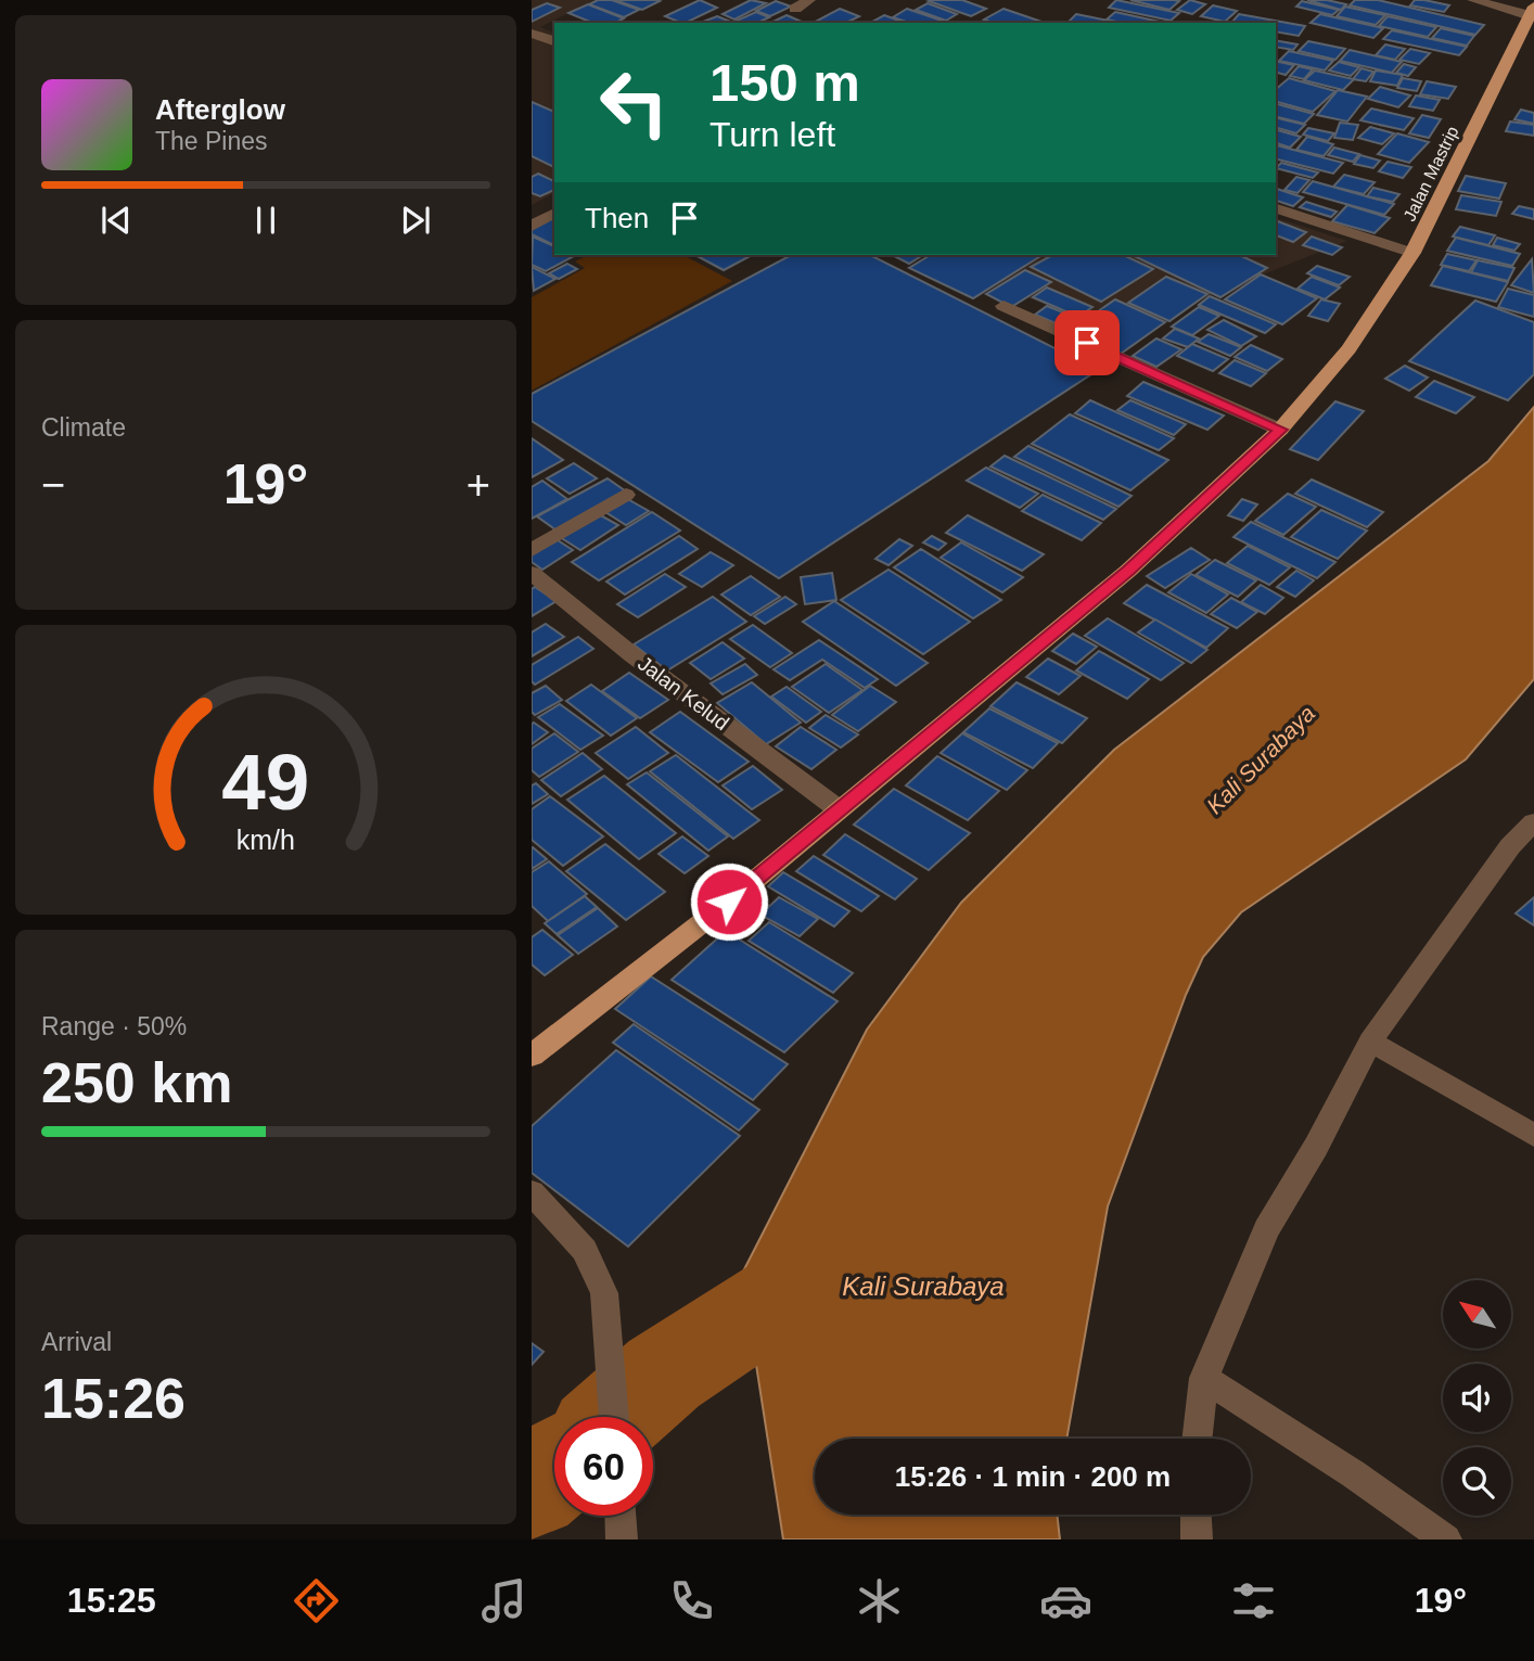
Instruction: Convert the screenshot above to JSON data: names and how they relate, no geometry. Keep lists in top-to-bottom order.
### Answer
{
  "streets": {
    "main road": ["Jalan Mastrip"],
    "street": ["Jalan Kelud"]
  },
  "crossings": [
    ["Jalan Mastrip", "Jalan Kelud"]
  ],
  "water": ["Kali Surabaya"],
  "north": "top left",
  "page": {
    "turn": ["150 m", "Turn left"],
    "song": ["Afterglow", "The Pines"],
    "then": "Then",
    "tile": [
      "Climate",
      ["Range · 50%", "250 km"],
      ["Arrival", "15:26"]
    ],
    "heat": ["−", "19°", "+"],
    "limit": "60",
    "trip": "15:26 · 1 min · 200 m",
    "tabs": ["15:25", "19°"],
    "gauge": ["49", "km/h"]
  }
}
